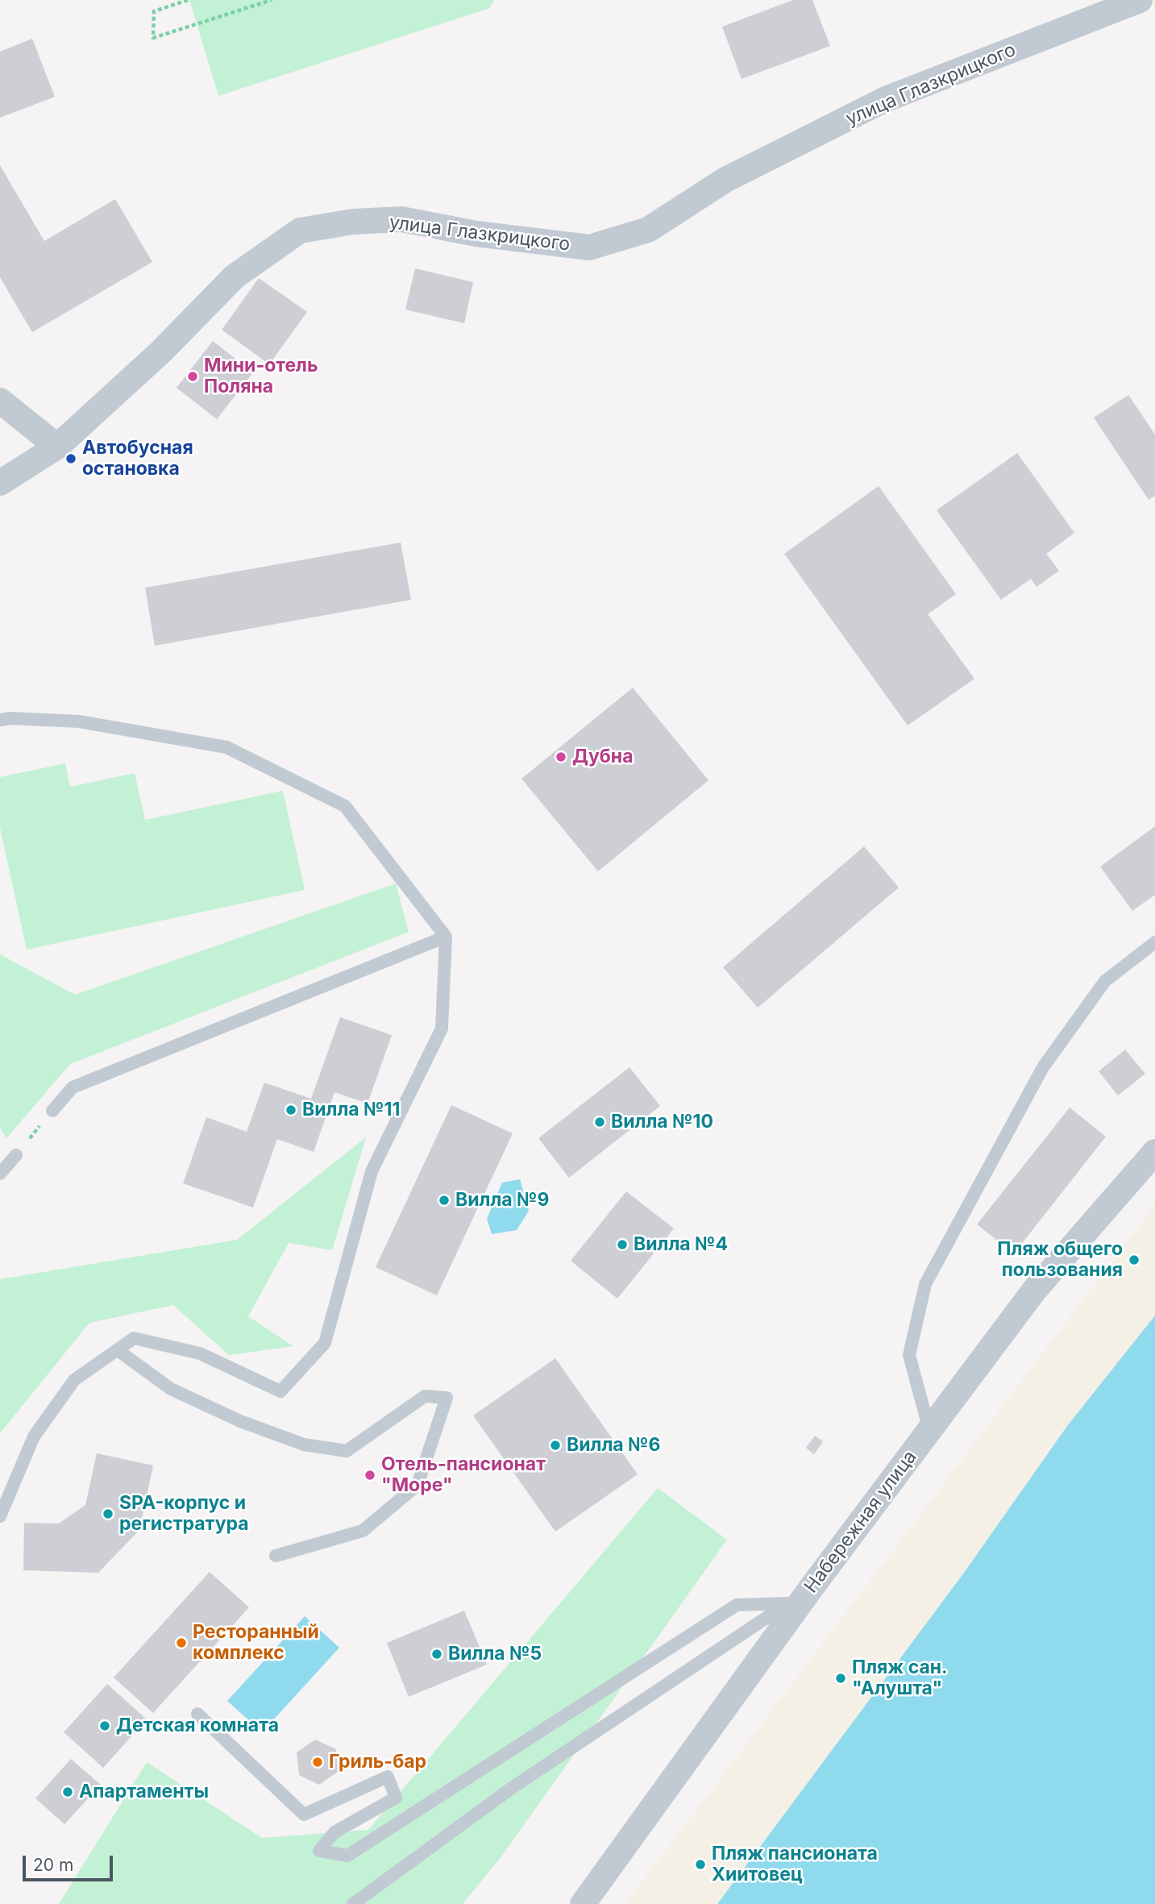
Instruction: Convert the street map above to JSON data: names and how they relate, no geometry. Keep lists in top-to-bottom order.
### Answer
{
  "streets": {
    "street": ["улица Глазкрицкого", "Набережная улица"]
  },
  "places": [
    "Мини-отель Поляна",
    "Автобусная остановка",
    "Дубна",
    "Вилла №11",
    "Вилла №10",
    "Вилла №9",
    "Вилла №4",
    "Пляж общего пользования",
    "Вилла №6",
    "Отель-пансионат \"Море\"",
    "SPA-корпус и регистратура",
    "Ресторанный комплекс",
    "Вилла №5",
    "Пляж сан. \"Алушта\"",
    "Детская комната",
    "Гриль-бар",
    "Апартаменты",
    "Пляж пансионата Хиитовец"
  ],
  "scale_bar": "20 m"
}
